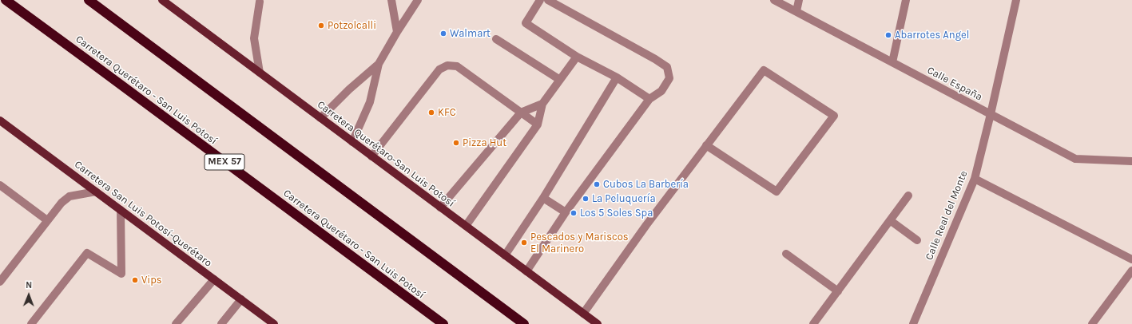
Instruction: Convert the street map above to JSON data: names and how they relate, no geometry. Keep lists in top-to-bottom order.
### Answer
{
  "streets": {
    "highway": ["Carretera Querétaro - San Luis Potosí", "MEX 57"],
    "main road": ["Carretera Querétaro-San Luis Potosí", "Carretera San Luis Potosí-Querétaro"],
    "street": ["Calle España", "Calle Real del Monte"]
  },
  "crossings": [
    ["Calle España", "Calle Real del Monte"]
  ],
  "places": [
    "Potzolcalli",
    "Walmart",
    "Abarrotes Angel",
    "KFC",
    "Pizza Hut",
    "Cubos La Barbería",
    "La Peluquería",
    "Los 5 Soles Spa",
    "Pescados y Mariscos El Marinero",
    "Vips"
  ],
  "north": "top"
}
